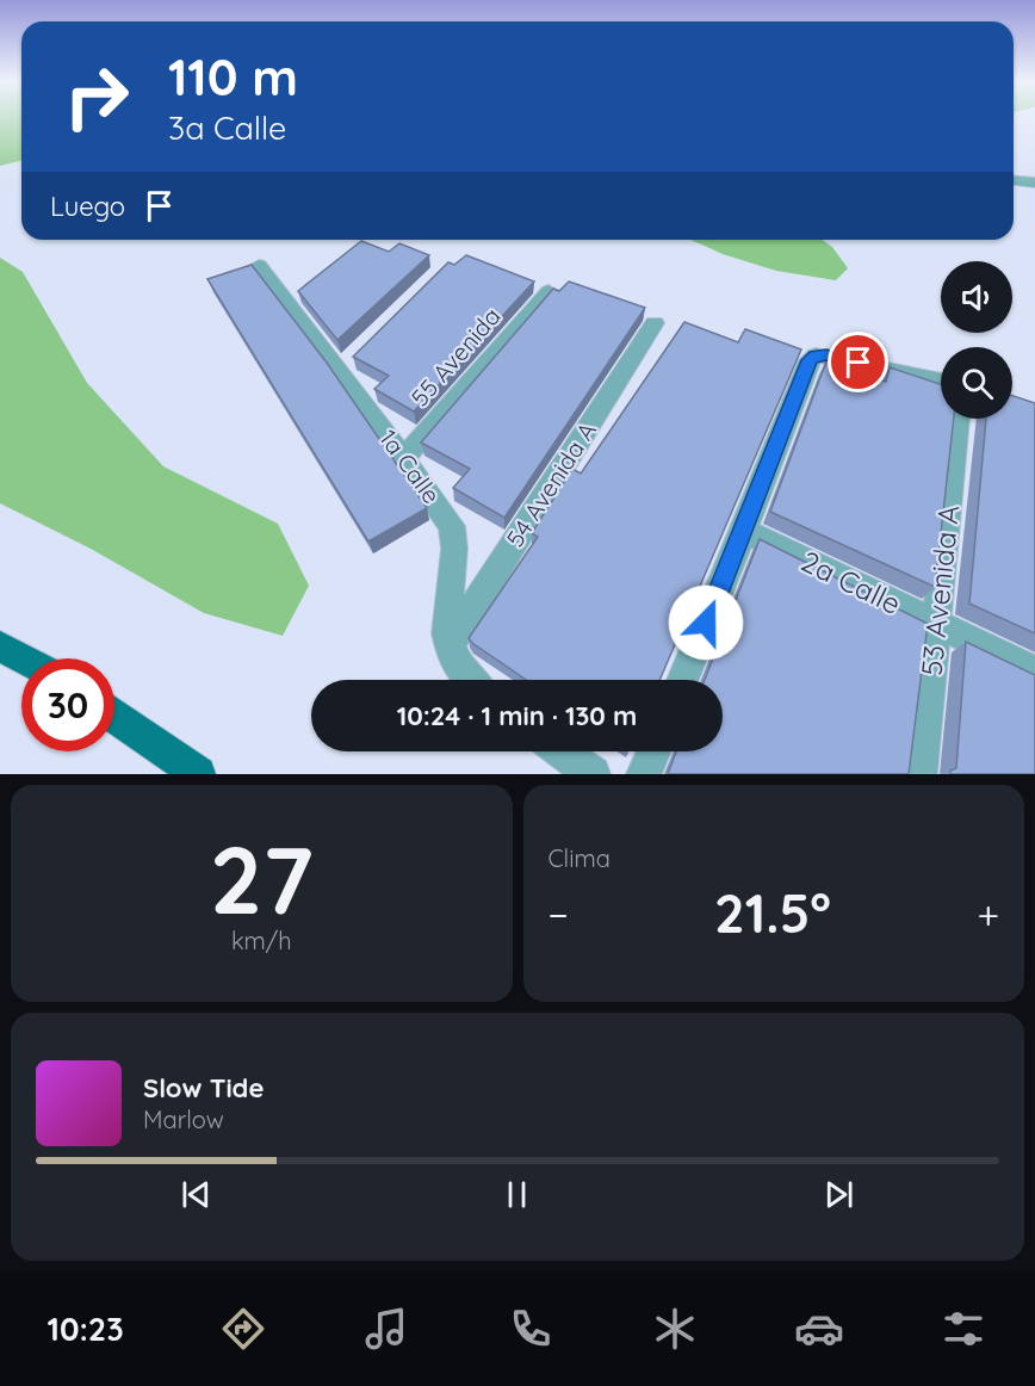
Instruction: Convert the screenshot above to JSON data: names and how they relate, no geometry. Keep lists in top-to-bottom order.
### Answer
{
  "streets": {
    "street": [
      "55 Avenida",
      "1a Calle",
      "54 Avenida A",
      "2a Calle",
      "53 Avenida A"
    ]
  },
  "crossings": [
    ["55 Avenida", "1a Calle"],
    ["1a Calle", "54 Avenida A"],
    ["2a Calle", "53 Avenida A"]
  ],
  "page": {
    "turn": ["110 m", "3a Calle"],
    "then": "Luego",
    "limit": "30",
    "trip": "10:24 · 1 min · 130 m",
    "tile": [
      ["27", "km/h"],
      "Clima"
    ],
    "heat": ["−", "21.5°", "+"],
    "song": ["Slow Tide", "Marlow"],
    "tabs": "10:23"
  }
}
